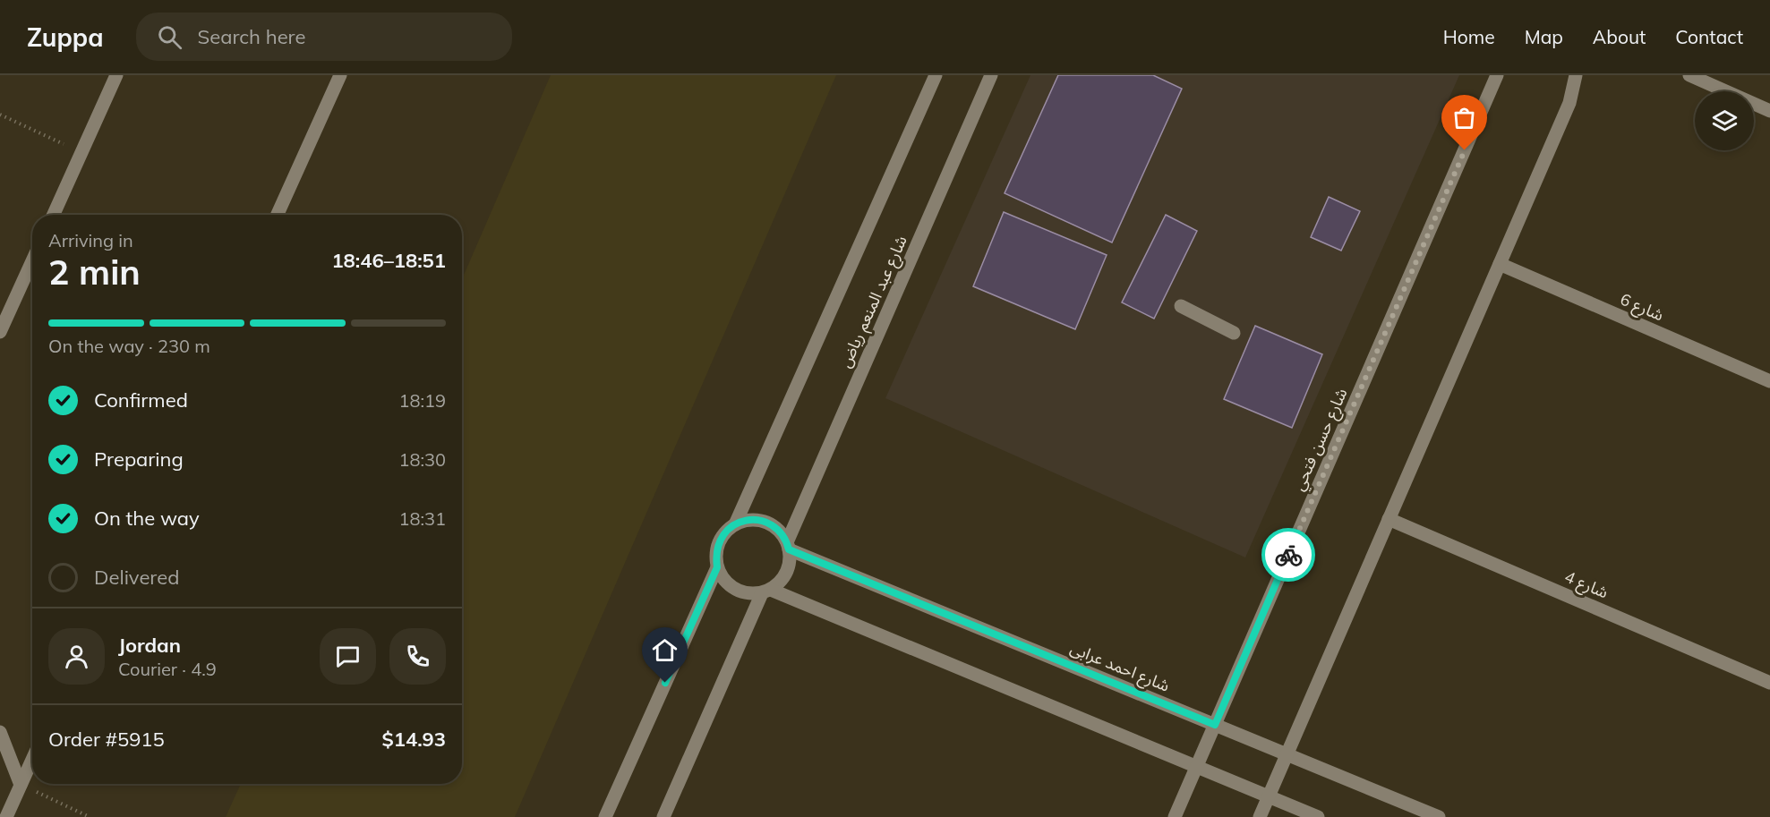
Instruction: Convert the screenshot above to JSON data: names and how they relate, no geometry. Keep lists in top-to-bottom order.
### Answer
{
  "streets": {
    "street": [
      "شارع عبد المنعم رياض",
      "شارع 6",
      "شارع حسن فتحي",
      "شارع 4",
      "شارع احمد عرابى"
    ]
  },
  "crossings": [
    ["شارع عبد المنعم رياض", "شارع احمد عرابى"],
    ["شارع حسن فتحي", "شارع احمد عرابى"]
  ],
  "page": {
    "header": "Zuppa",
    "search": "Search here",
    "nav": [
      "Home",
      "Map",
      "About",
      "Contact"
    ],
    "heading": ["2 min", "Arriving in", "18:46–18:51"],
    "panel": [
      "Jordan",
      "Courier · 4.9",
      "Order #5915",
      "$14.93"
    ],
    "bar": "On the way · 230 m",
    "list": [
      ["Confirmed", "18:19"],
      ["Preparing", "18:30"],
      ["On the way", "18:31"],
      "Delivered"
    ]
  }
}
